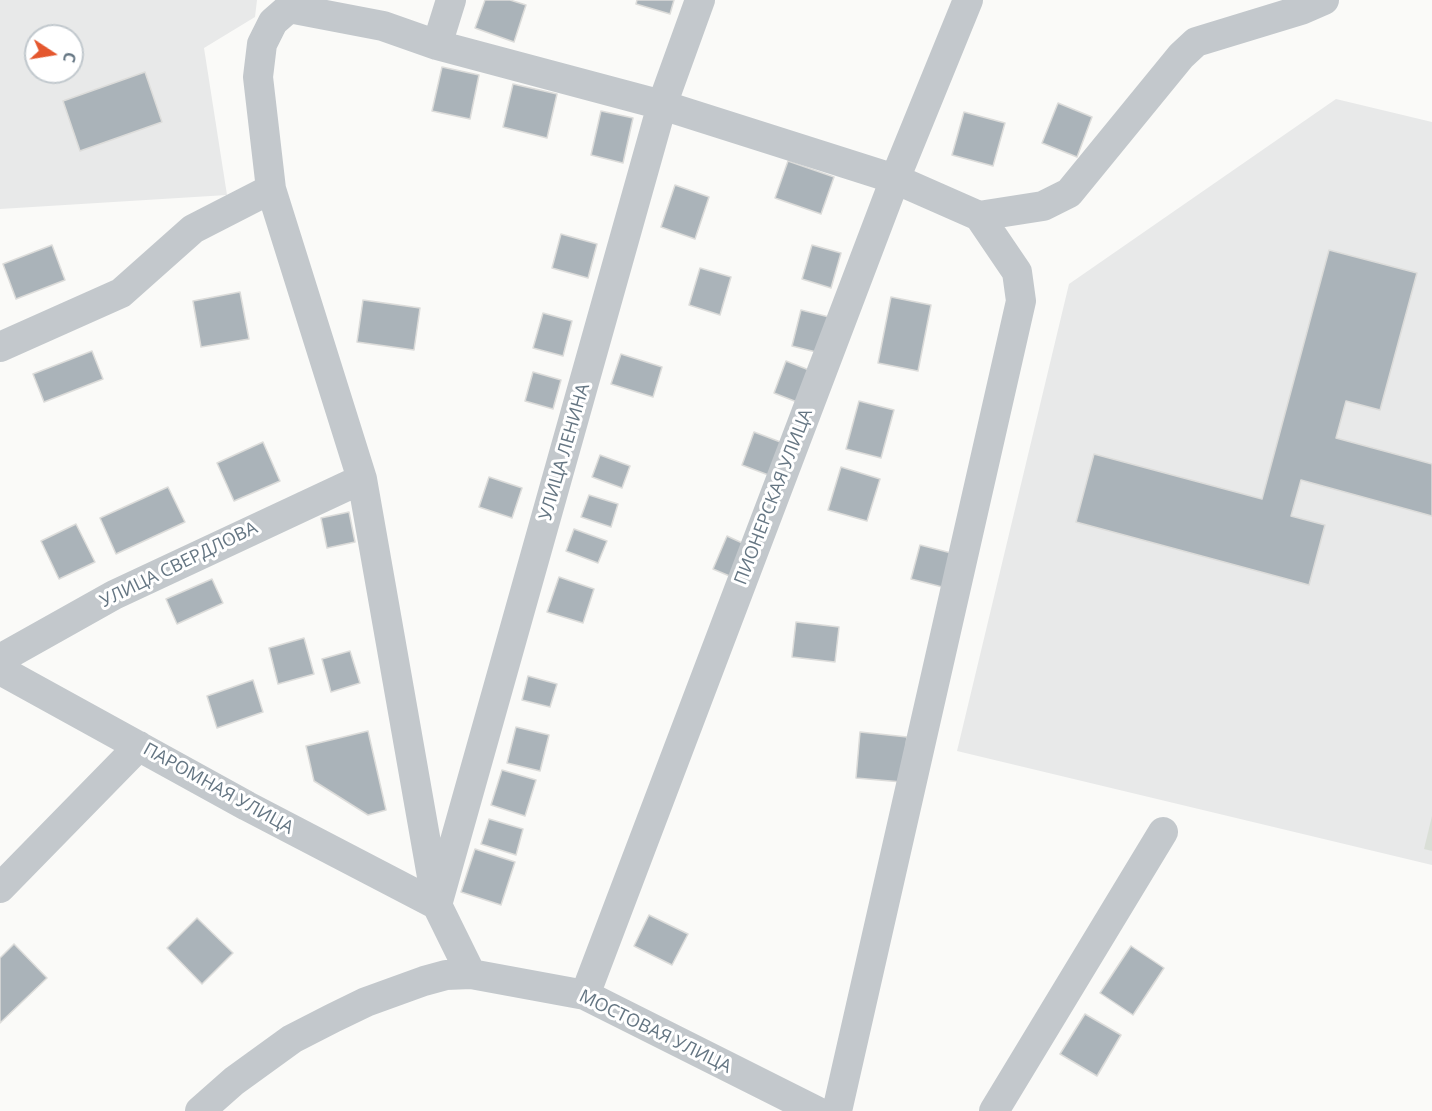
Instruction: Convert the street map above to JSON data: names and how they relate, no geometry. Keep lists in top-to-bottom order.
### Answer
{
  "streets": {
    "street": [
      "УЛИЦА ЛЕНИНА",
      "ПИОНЕРСКАЯ УЛИЦА",
      "УЛИЦА СВЕРДЛОВА",
      "ПАРОМНАЯ УЛИЦА",
      "МОСТОВАЯ УЛИЦА"
    ]
  },
  "crossings": [
    ["УЛИЦА ЛЕНИНА", "ПАРОМНАЯ УЛИЦА"],
    ["ПИОНЕРСКАЯ УЛИЦА", "МОСТОВАЯ УЛИЦА"]
  ],
  "north": "right"
}
